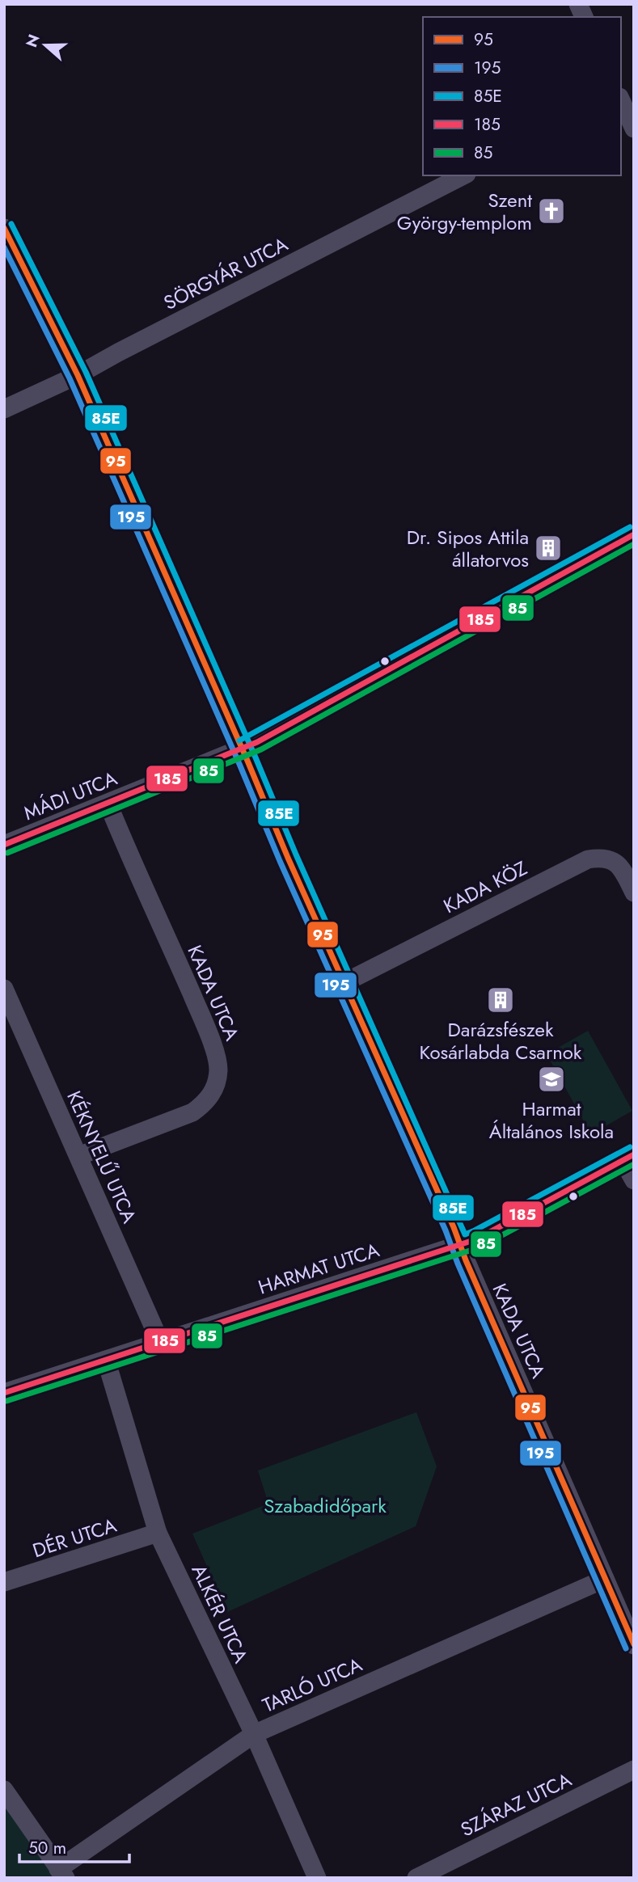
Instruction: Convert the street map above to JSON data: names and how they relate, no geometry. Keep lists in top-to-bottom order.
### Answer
{
  "streets": {
    "street": [
      "SÖRGYÁR UTCA",
      "MÁDI UTCA",
      "KADA KÖZ",
      "KADA UTCA",
      "KÉKNYELŰ UTCA",
      "HARMAT UTCA",
      "DÉR UTCA",
      "ALKÉR UTCA",
      "TARLÓ UTCA",
      "SZÁRAZ UTCA"
    ]
  },
  "crossings": [
    ["SÖRGYÁR UTCA", "KADA UTCA"],
    ["MÁDI UTCA", "KADA UTCA"],
    ["KADA KÖZ", "KADA UTCA"],
    ["KADA UTCA", "KÉKNYELŰ UTCA"],
    ["KADA UTCA", "HARMAT UTCA"],
    ["KADA UTCA", "TARLÓ UTCA"],
    ["KÉKNYELŰ UTCA", "HARMAT UTCA"],
    ["HARMAT UTCA", "ALKÉR UTCA"],
    ["DÉR UTCA", "ALKÉR UTCA"],
    ["ALKÉR UTCA", "TARLÓ UTCA"]
  ],
  "parks": ["Szabadidőpark"],
  "places": {
    "church": ["Szent György-templom"],
    "building": ["Dr. Sipos Attila állatorvos", "Darázsfészek Kosárlabda Csarnok"],
    "school or university": ["Harmat Általános Iskola"]
  },
  "lines": [
    "transit line 85E",
    "transit line 95",
    "transit line 195",
    "transit line 185",
    "transit line 85"
  ],
  "legend": [
    "95",
    "195",
    "85E",
    "185",
    "85"
  ],
  "scale_bar": "50 m",
  "north": "left"
}
